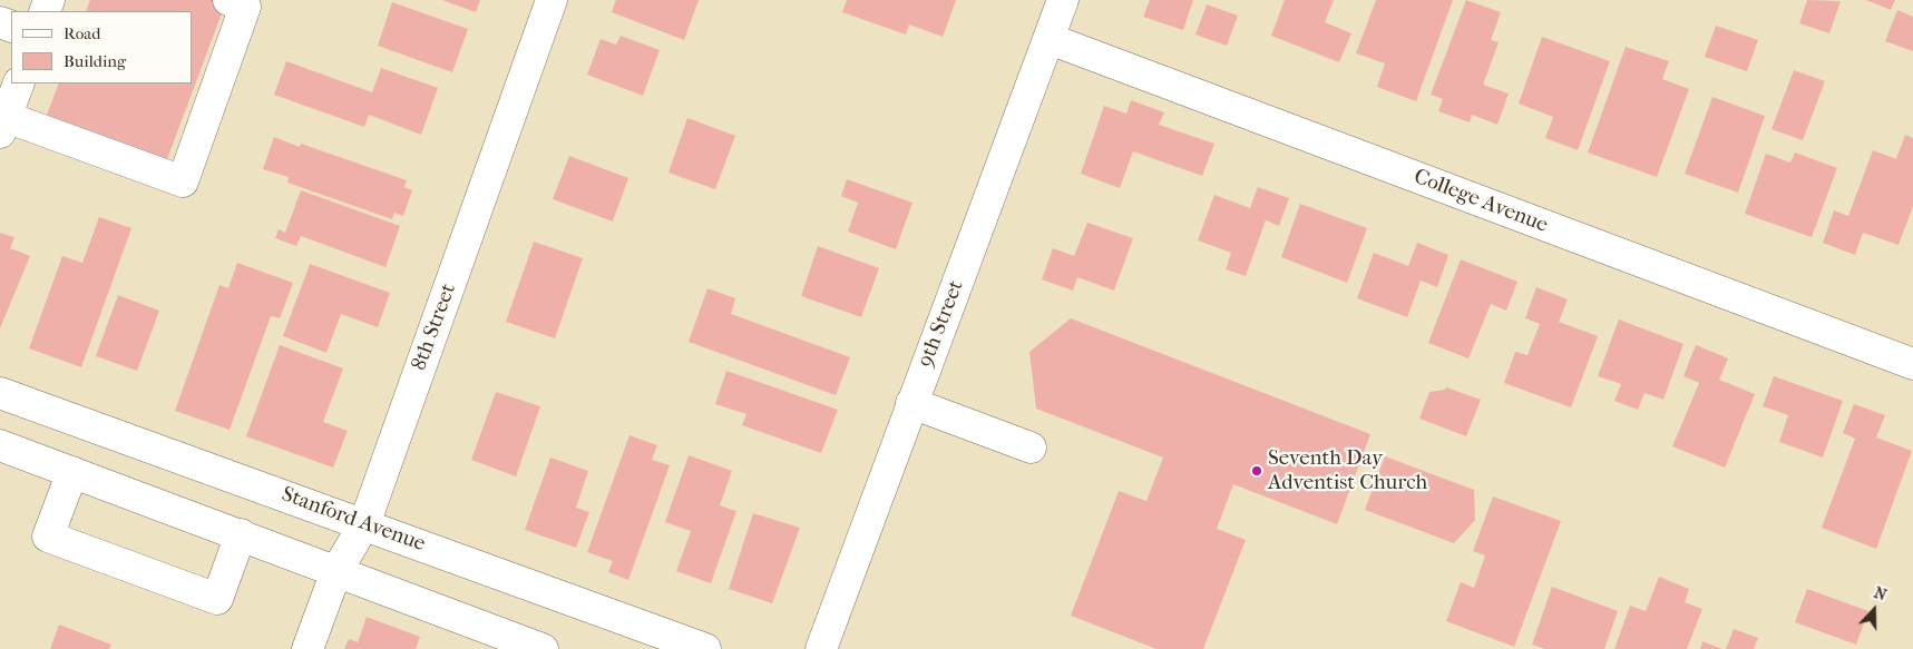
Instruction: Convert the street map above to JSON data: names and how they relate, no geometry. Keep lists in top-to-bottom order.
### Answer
{
  "streets": {
    "street": [
      "College Avenue",
      "9th Street",
      "8th Street",
      "Stanford Avenue"
    ]
  },
  "crossings": [
    ["College Avenue", "9th Street"],
    ["8th Street", "Stanford Avenue"]
  ],
  "places": ["Seventh Day Adventist Church"],
  "legend": ["Road", "Building"],
  "north": "top"
}
